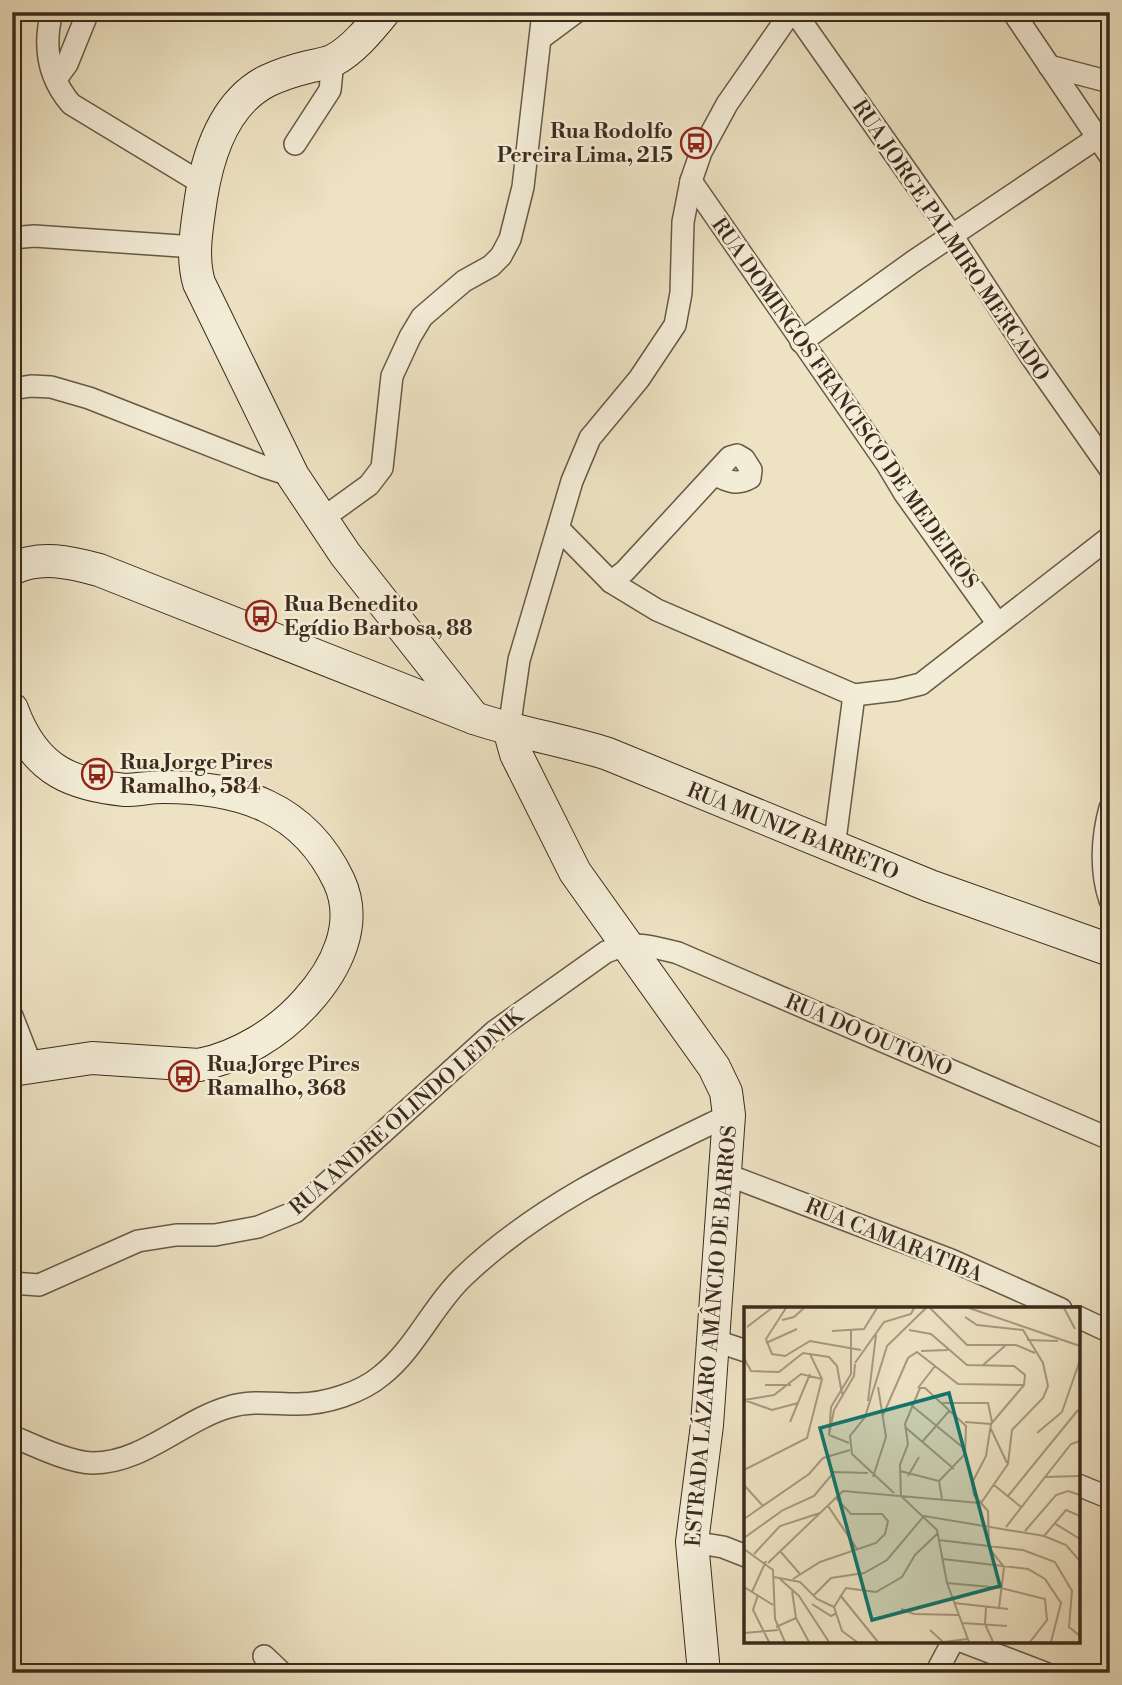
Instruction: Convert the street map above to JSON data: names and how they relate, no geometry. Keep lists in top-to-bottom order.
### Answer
{
  "streets": {
    "street": [
      "RUA JORGE PALMIRO MERCADO",
      "RUA DOMINGOS FRANCISCO DE MEDEIROS",
      "RUA MUNIZ BARRETO",
      "RUA DO OUTONO",
      "RUA ANDRE OLINDO LEDNIK",
      "RUA CAMARATIBA",
      "ESTRADA LÁZARO AMÂNCIO DE BARROS"
    ]
  },
  "crossings": [
    ["RUA MUNIZ BARRETO", "ESTRADA LÁZARO AMÂNCIO DE BARROS"],
    ["RUA DO OUTONO", "RUA ANDRE OLINDO LEDNIK"],
    ["RUA DO OUTONO", "ESTRADA LÁZARO AMÂNCIO DE BARROS"],
    ["RUA ANDRE OLINDO LEDNIK", "ESTRADA LÁZARO AMÂNCIO DE BARROS"],
    ["RUA CAMARATIBA", "ESTRADA LÁZARO AMÂNCIO DE BARROS"]
  ],
  "places": {
    "bus stop": [
      "Rua Rodolfo Pereira Lima, 215",
      "Rua Benedito Egídio Barbosa, 88",
      "Rua Jorge Pires Ramalho, 584",
      "Rua Jorge Pires Ramalho, 368"
    ]
  }
}
